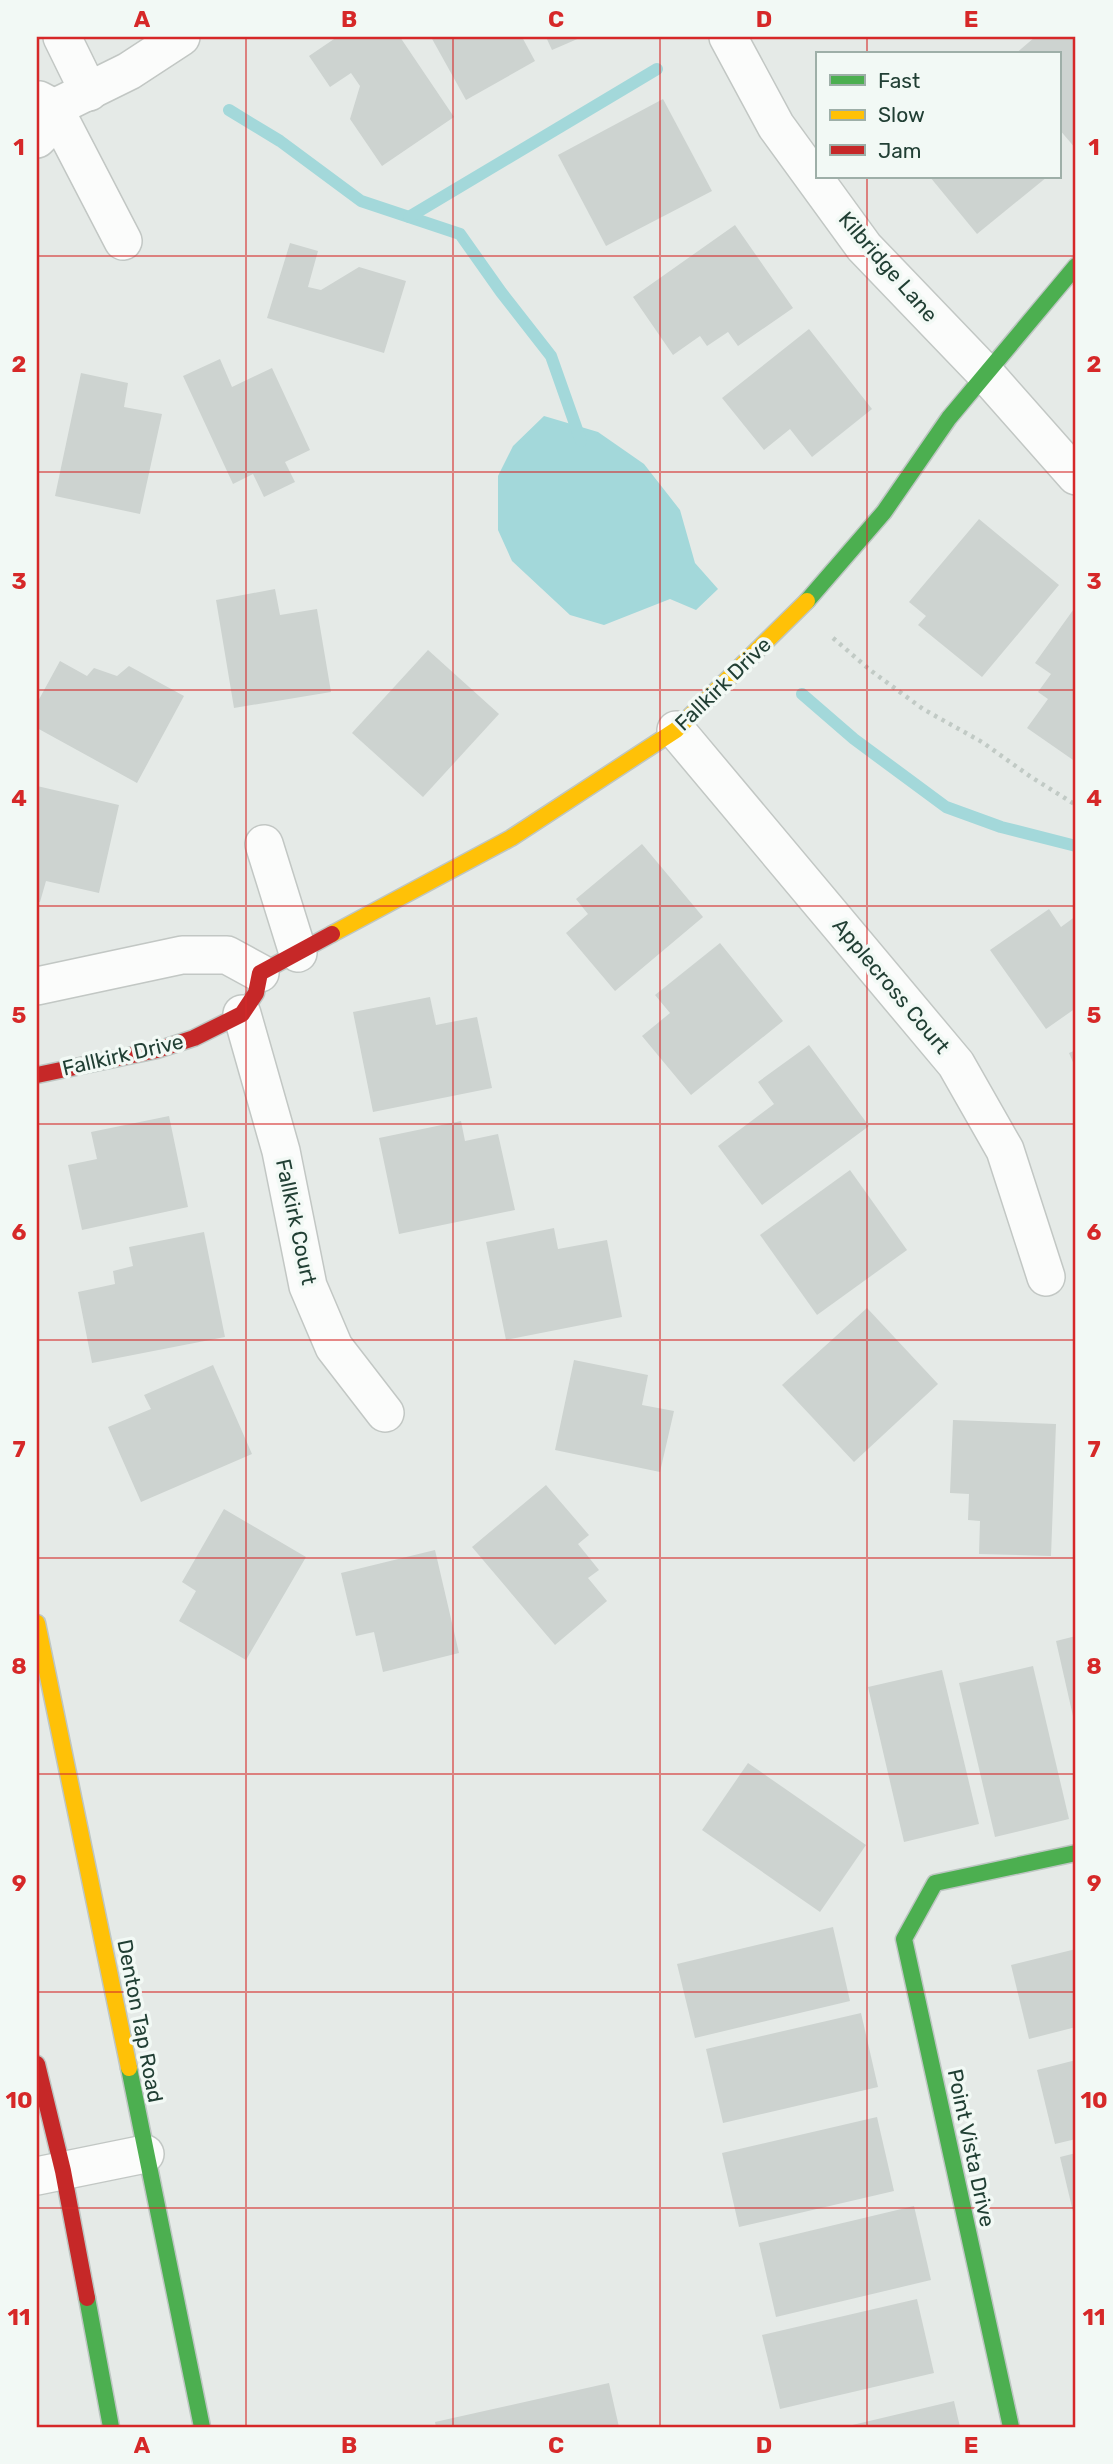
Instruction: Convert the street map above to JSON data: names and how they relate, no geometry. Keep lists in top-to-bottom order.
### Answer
{
  "streets": {
    "street": [
      "Kilbridge Lane",
      "Fallkirk Drive",
      "Applecross Court",
      "Fallkirk Court",
      "Denton Tap Road",
      "Point Vista Drive"
    ]
  },
  "crossings": [
    ["Kilbridge Lane", "Fallkirk Drive"],
    ["Fallkirk Drive", "Applecross Court"],
    ["Fallkirk Drive", "Fallkirk Court"]
  ],
  "legend": ["Fast", "Slow", "Jam"],
  "grid": {
    "columns": [
      "A",
      "B",
      "C",
      "D",
      "E"
    ],
    "rows": [
      "1",
      "2",
      "3",
      "4",
      "5",
      "6",
      "7",
      "8",
      "9",
      "10",
      "11"
    ]
  }
}
